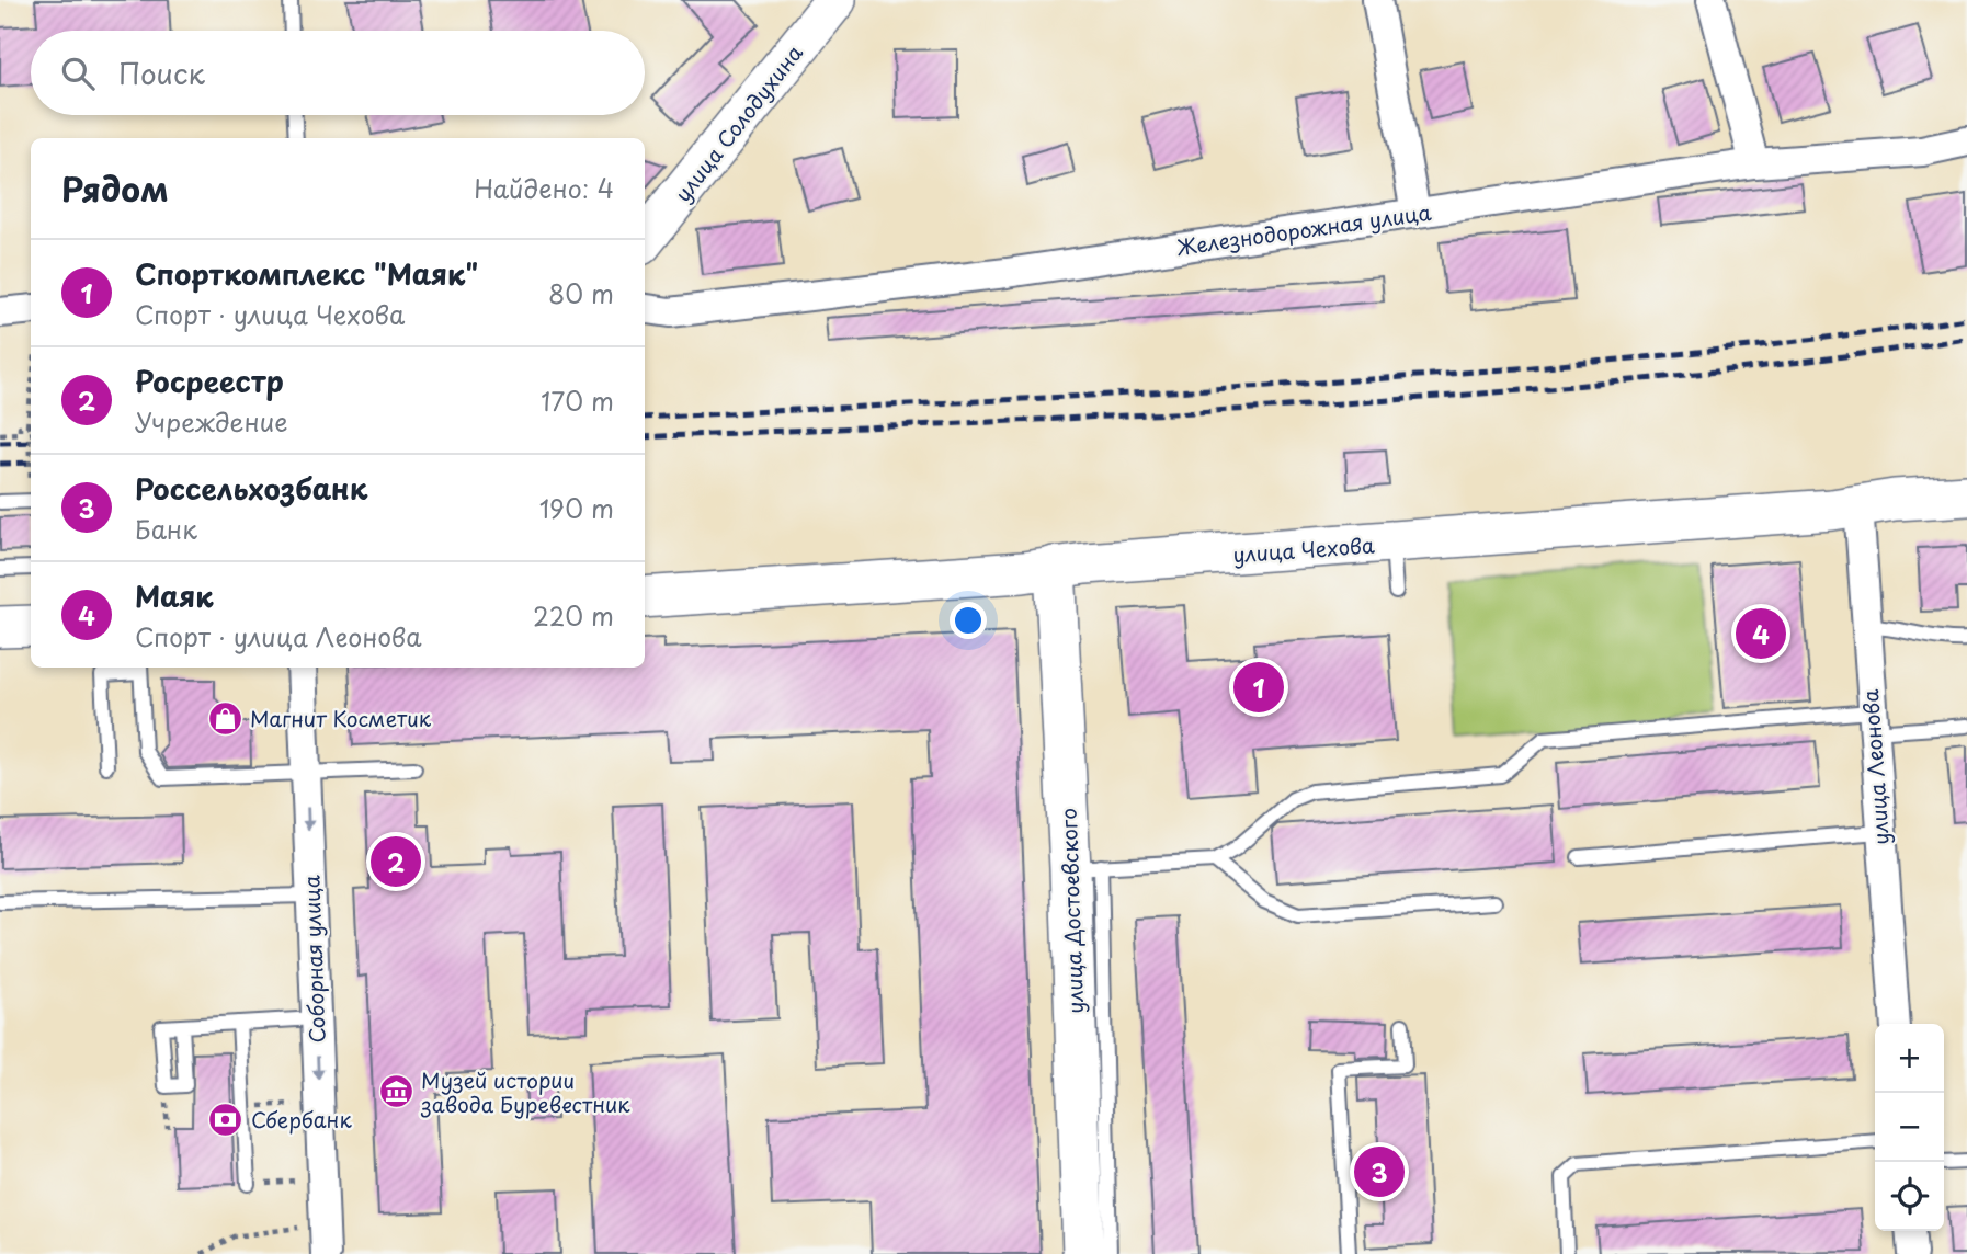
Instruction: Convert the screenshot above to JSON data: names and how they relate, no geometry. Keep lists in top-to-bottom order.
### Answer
{
  "streets": {
    "street": [
      "улица Солодухина",
      "Железнодорожная улица",
      "улица Чехова",
      "улица Леонова",
      "улица Достоевского",
      "Соборная улица"
    ]
  },
  "crossings": [
    ["улица Чехова", "улица Леонова"],
    ["улица Чехова", "улица Достоевского"]
  ],
  "one_way": ["Соборная улица"],
  "places": {
    "shop": ["Магнит Косметик"],
    "museum": ["Музей истории завода Буревестник"],
    "bank": ["Сбербанк"]
  },
  "page": {
    "search": "Поиск",
    "heading": ["Рядом", "Найдено: 4"],
    "list": [
      {
        "mark": "1",
        "name": "Спорткомплекс \"Маяк\"",
        "note": "Спорт · улица Чехова",
        "value": "80 m"
      },
      {
        "mark": "2",
        "name": "Росреестр",
        "note": "Учреждение",
        "value": "170 m"
      },
      {
        "mark": "3",
        "name": "Россельхозбанк",
        "note": "Банк",
        "value": "190 m"
      },
      {
        "mark": "4",
        "name": "Маяк",
        "note": "Спорт · улица Леонова",
        "value": "220 m"
      }
    ],
    "pins": [
      "4",
      "1",
      "2",
      "3"
    ],
    "map_buttons": ["+", "−"]
  }
}
